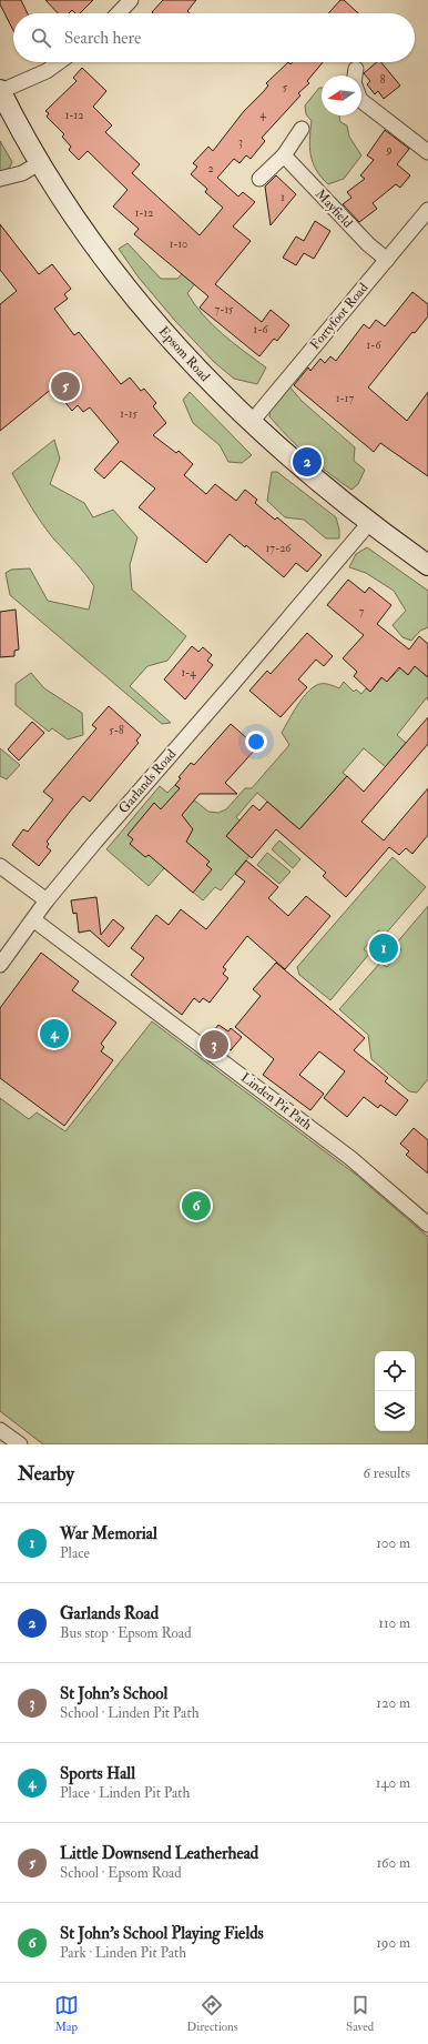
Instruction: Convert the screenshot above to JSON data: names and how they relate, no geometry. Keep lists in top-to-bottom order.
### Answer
{
  "streets": {
    "main road": ["Epsom Road"],
    "street": [
      "Mayfield",
      "Fortyfoot Road",
      "Garlands Road",
      "Linden Pit Path"
    ]
  },
  "crossings": [
    ["Mayfield", "Fortyfoot Road"],
    ["Fortyfoot Road", "Epsom Road"],
    ["Epsom Road", "Garlands Road"],
    ["Garlands Road", "Linden Pit Path"]
  ],
  "house_numbers": [
    "8",
    "5",
    "4",
    "1-12",
    "3",
    "9",
    "2",
    "1",
    "1-12",
    "1-10",
    "7-15",
    "1-6",
    "1-6",
    "1-17",
    "1-15",
    "17-26",
    "7",
    "1-4",
    "5-8"
  ],
  "north": "left",
  "page": {
    "search": "Search here",
    "pins": [
      "5",
      "2",
      "1",
      "4",
      "3",
      "6"
    ],
    "heading": ["Nearby", "6 results"],
    "list": [
      {
        "mark": "1",
        "name": "War Memorial",
        "note": "Place",
        "value": "100 m"
      },
      {
        "mark": "2",
        "name": "Garlands Road",
        "note": "Bus stop · Epsom Road",
        "value": "110 m"
      },
      {
        "mark": "3",
        "name": "St John's School",
        "note": "School · Linden Pit Path",
        "value": "120 m"
      },
      {
        "mark": "4",
        "name": "Sports Hall",
        "note": "Place · Linden Pit Path",
        "value": "140 m"
      },
      {
        "mark": "5",
        "name": "Little Downsend Leatherhead",
        "note": "School · Epsom Road",
        "value": "160 m"
      },
      {
        "mark": "6",
        "name": "St John's School Playing Fields",
        "note": "Park · Linden Pit Path",
        "value": "190 m"
      }
    ],
    "nav": ["Map", "Directions", "Saved"]
  }
}
